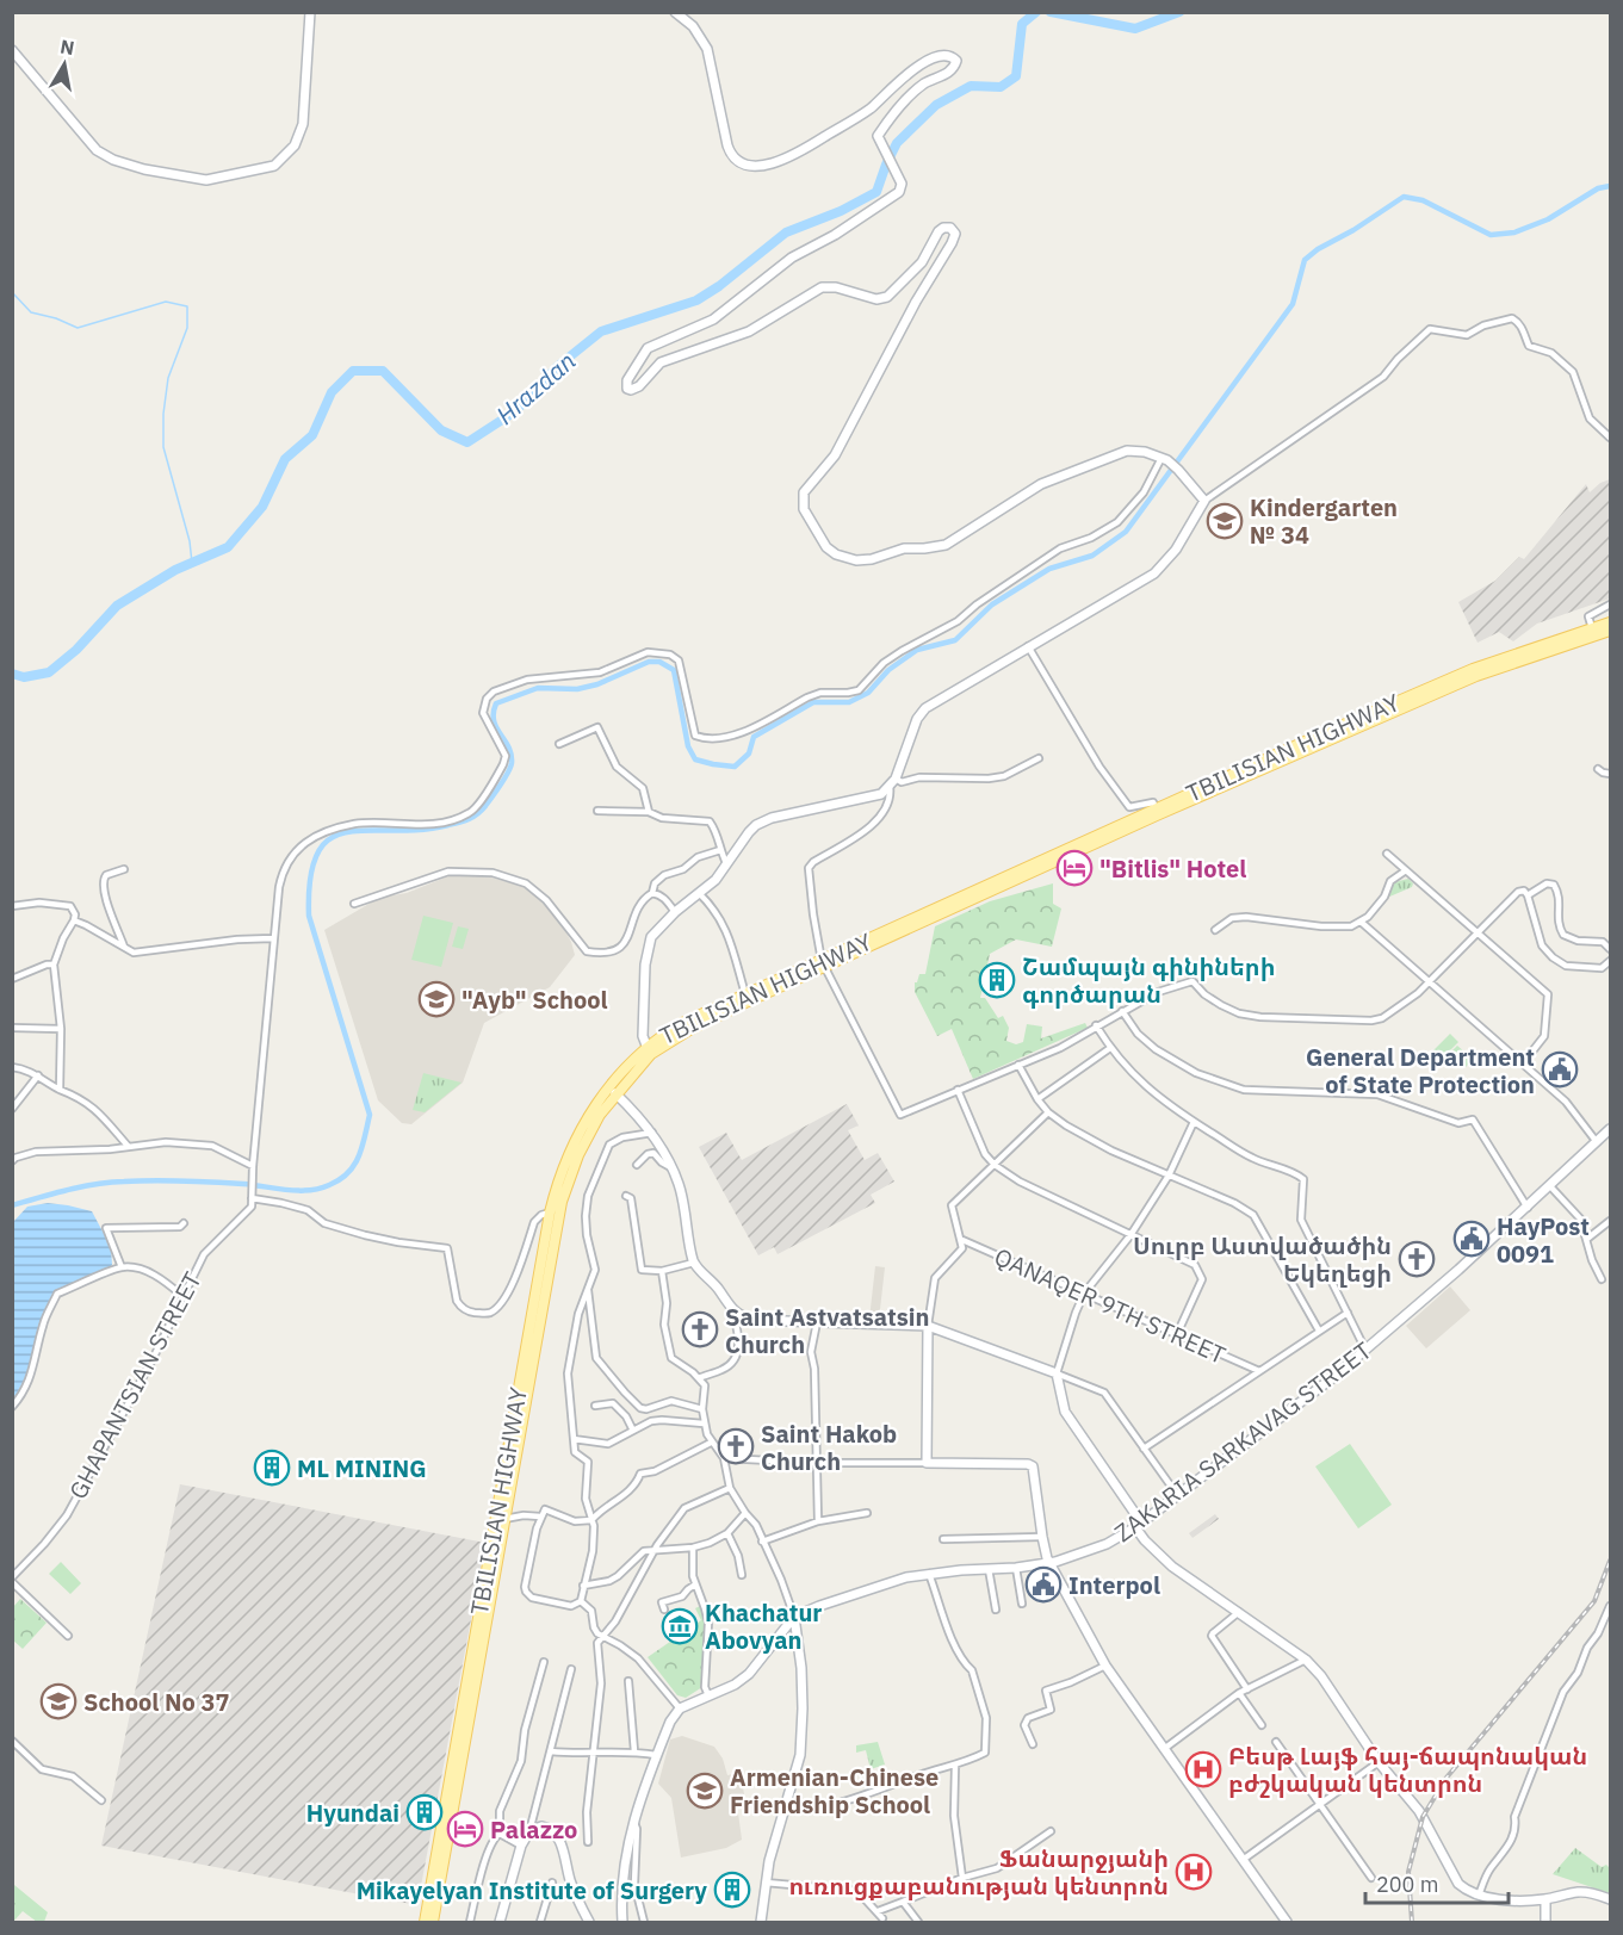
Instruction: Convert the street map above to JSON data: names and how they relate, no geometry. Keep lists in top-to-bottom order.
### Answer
{
  "streets": {
    "main road": ["TBILISIAN HIGHWAY"],
    "street": ["QANAQER 9TH STREET", "GHAPANTSIAN STREET", "ZAKARIA SARKAVAG STREET"]
  },
  "water": ["Hrazdan"],
  "places": {
    "school or university": [
      "Kindergarten № 34",
      "\"Ayb\" School",
      "School No 37",
      "Armenian-Chinese Friendship School"
    ],
    "hotel": ["\"Bitlis\" Hotel", "Palazzo"],
    "building": [
      "Շամպայն գինիների գործարան",
      "ML MINING",
      "Hyundai",
      "Mikayelyan Institute of Surgery"
    ],
    "public building": ["General Department of State Protection", "HayPost 0091", "Interpol"],
    "church": ["Սուրբ Աստվածածին Եկեղեցի", "Saint Astvatsatsin Church", "Saint Hakob Church"],
    "museum": ["Khachatur Abovyan"],
    "hospital": ["Բեսթ Լայֆ հայ-ճապոնական բժշկական կենտրոն", "Ֆանարջյանի ուռուցքաբանության կենտրոն"]
  },
  "scale_bar": "200 m",
  "north": "top"
}
